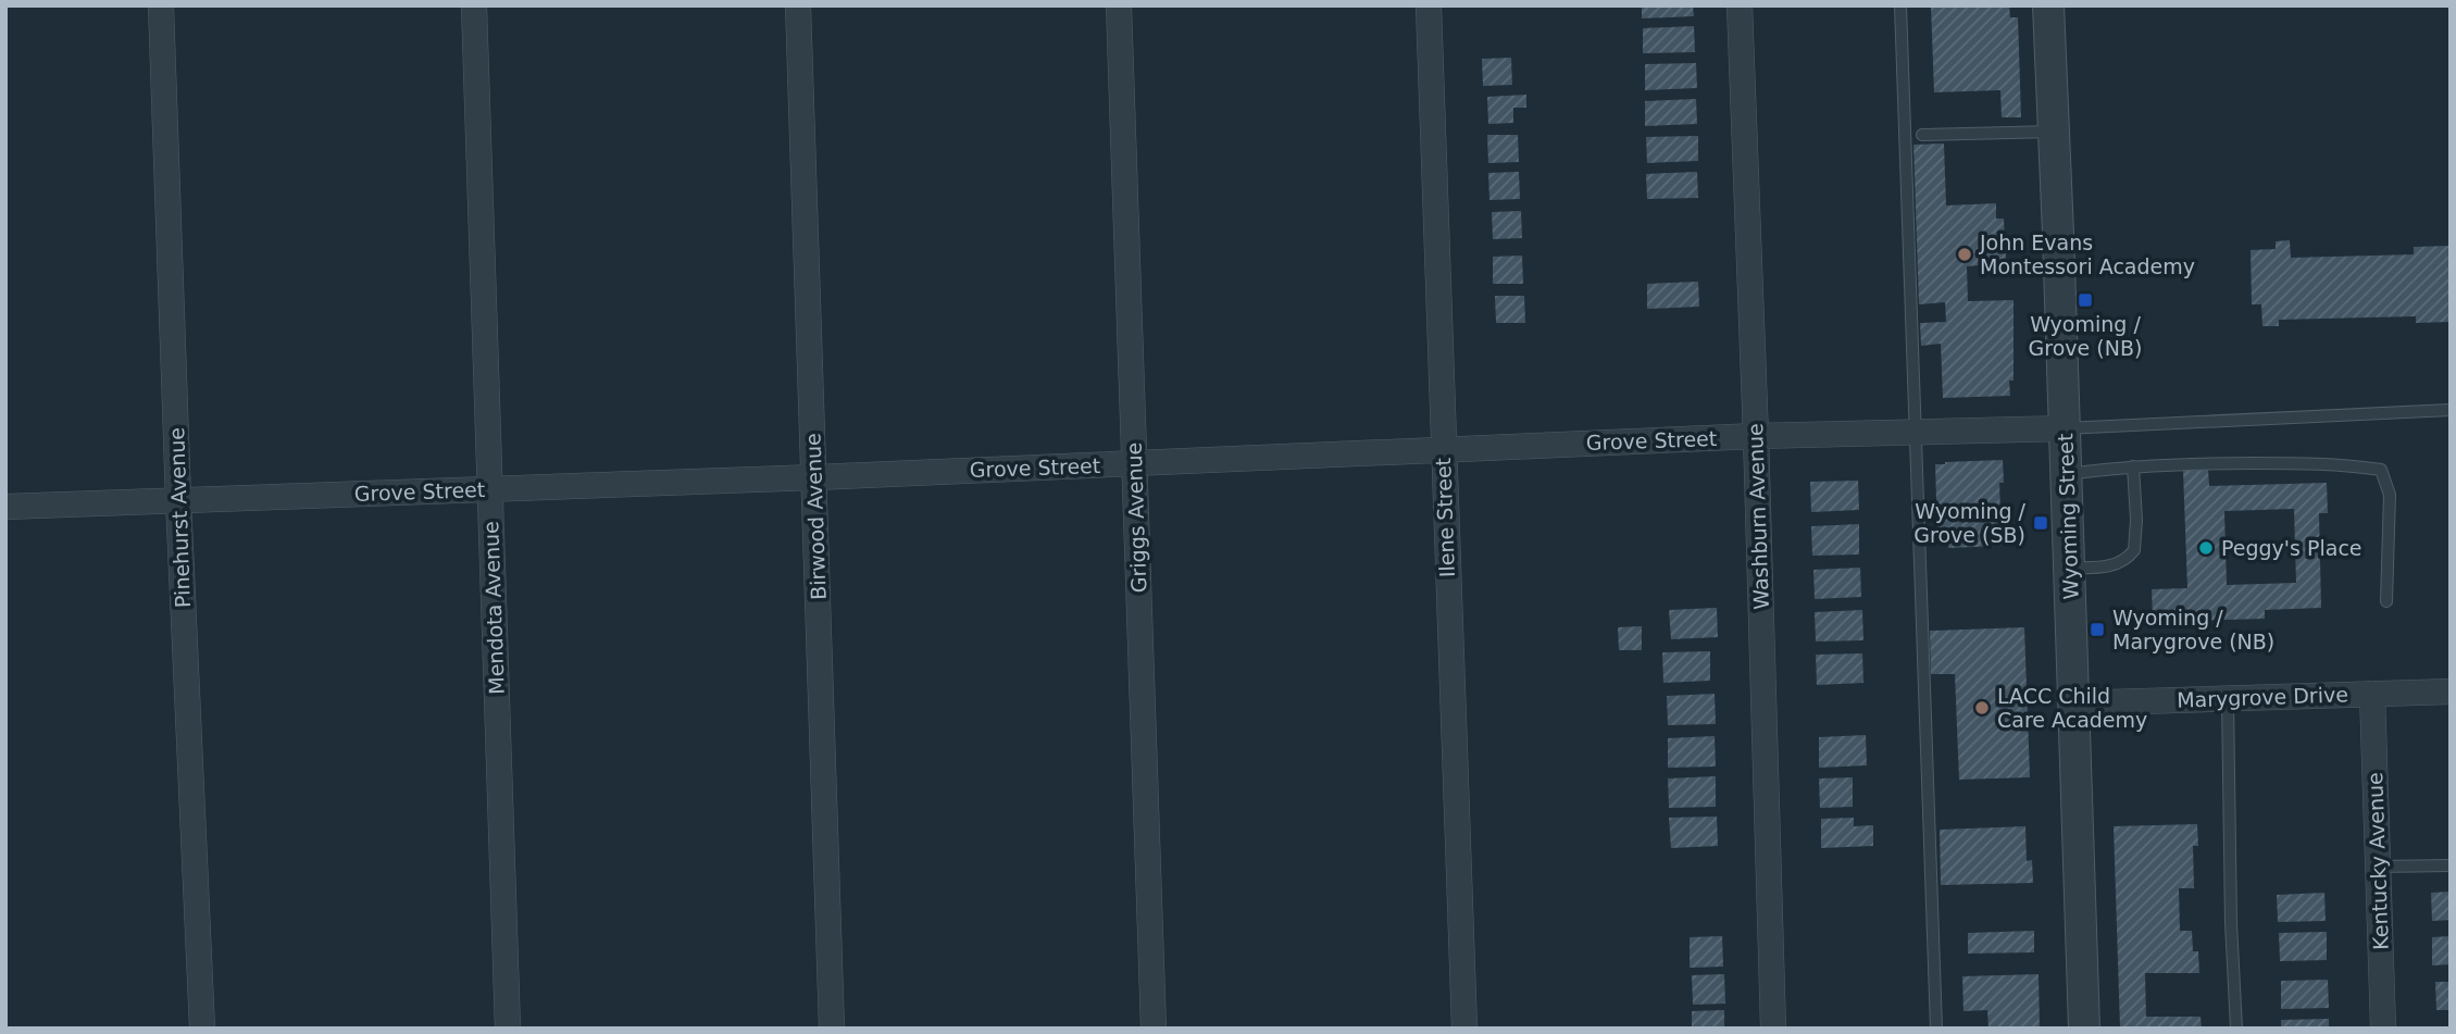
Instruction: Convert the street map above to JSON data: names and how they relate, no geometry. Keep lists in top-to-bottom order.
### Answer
{
  "streets": {
    "street": [
      "Grove Street",
      "Birwood Avenue",
      "Washburn Avenue",
      "Wyoming Street",
      "Pinehurst Avenue",
      "Griggs Avenue",
      "Ilene Street",
      "Mendota Avenue",
      "Marygrove Drive",
      "Kentucky Avenue"
    ]
  },
  "crossings": [
    ["Grove Street", "Birwood Avenue"],
    ["Grove Street", "Washburn Avenue"],
    ["Grove Street", "Wyoming Street"],
    ["Grove Street", "Pinehurst Avenue"],
    ["Grove Street", "Griggs Avenue"],
    ["Grove Street", "Ilene Street"],
    ["Grove Street", "Mendota Avenue"],
    ["Wyoming Street", "Marygrove Drive"],
    ["Marygrove Drive", "Kentucky Avenue"]
  ],
  "places": {
    "other": ["John Evans Montessori Academy", "Peggy's Place", "LACC Child Care Academy"],
    "transit": ["Wyoming / Grove (NB)", "Wyoming / Grove (SB)", "Wyoming / Marygrove (NB)"]
  }
}
